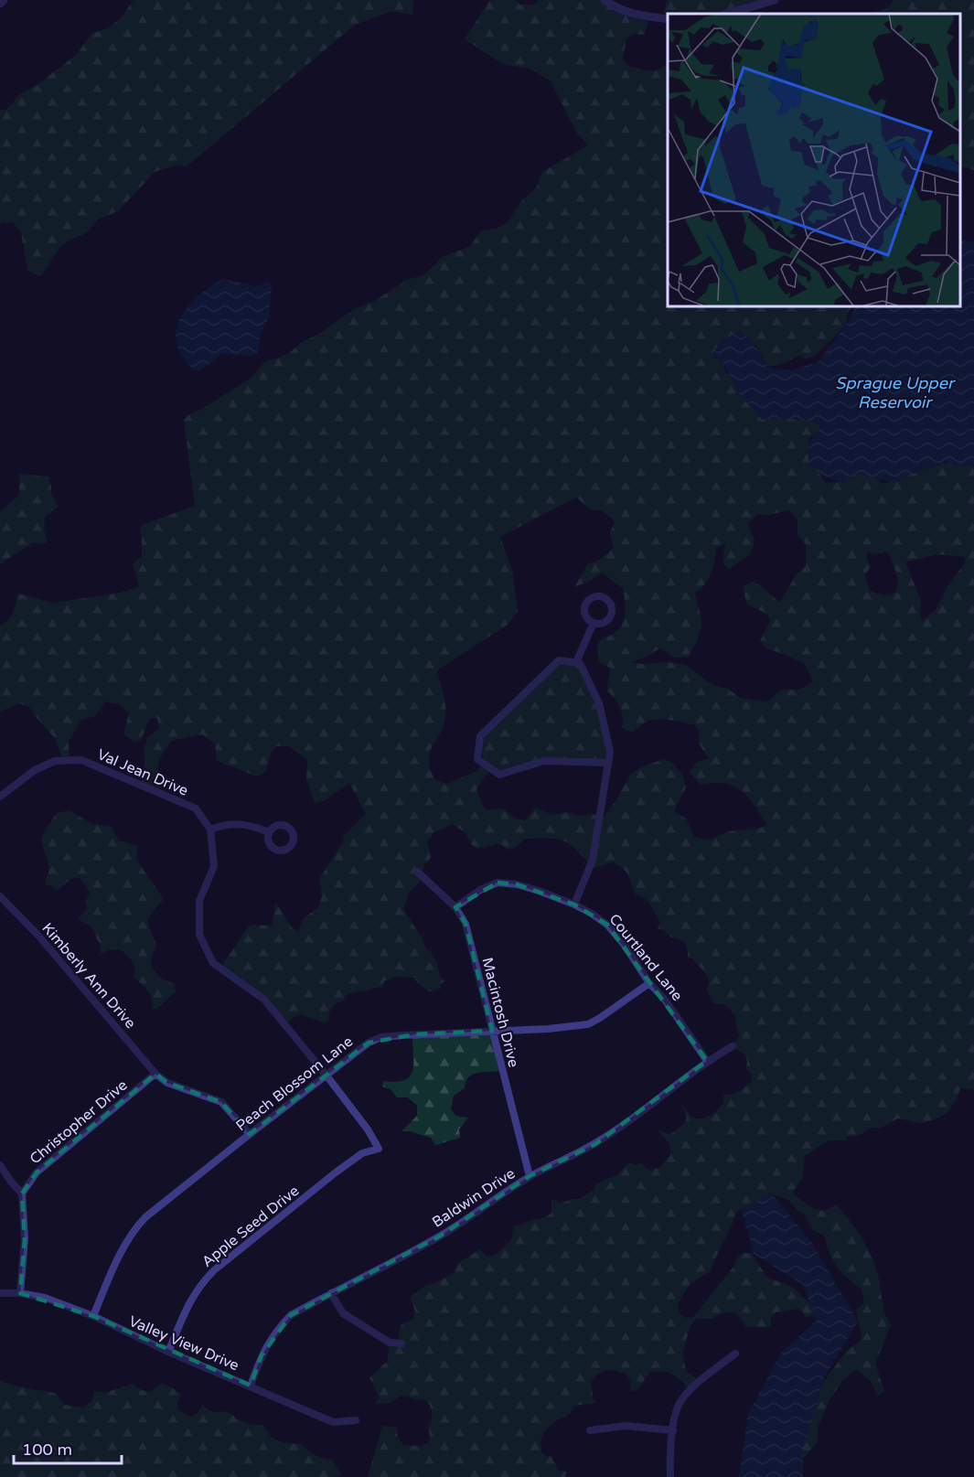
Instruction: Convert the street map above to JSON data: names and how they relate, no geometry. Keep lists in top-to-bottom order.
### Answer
{
  "streets": {
    "street": [
      "Val Jean Drive",
      "Courtland Lane",
      "Kimberly Ann Drive",
      "Macintosh Drive",
      "Peach Blossom Lane",
      "Christopher Drive",
      "Baldwin Drive",
      "Apple Seed Drive",
      "Valley View Drive"
    ]
  },
  "crossings": [
    ["Courtland Lane", "Macintosh Drive"],
    ["Courtland Lane", "Peach Blossom Lane"],
    ["Courtland Lane", "Baldwin Drive"],
    ["Kimberly Ann Drive", "Peach Blossom Lane"],
    ["Kimberly Ann Drive", "Christopher Drive"],
    ["Macintosh Drive", "Peach Blossom Lane"],
    ["Macintosh Drive", "Baldwin Drive"],
    ["Peach Blossom Lane", "Apple Seed Drive"],
    ["Peach Blossom Lane", "Valley View Drive"],
    ["Baldwin Drive", "Valley View Drive"],
    ["Apple Seed Drive", "Valley View Drive"]
  ],
  "water": ["Sprague Upper Reservoir"],
  "scale_bar": "100 m"
}
